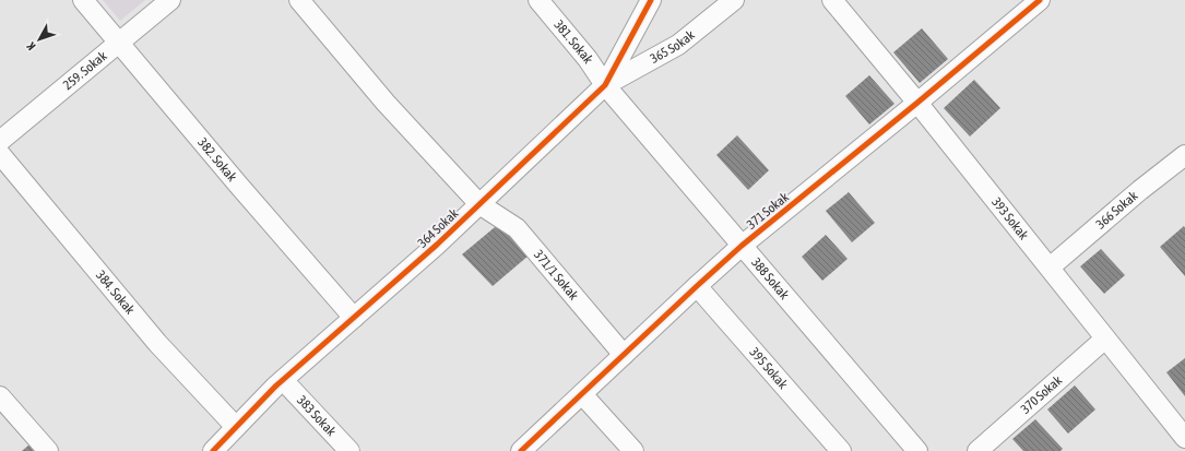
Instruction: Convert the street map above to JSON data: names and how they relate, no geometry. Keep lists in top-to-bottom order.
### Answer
{
  "streets": {
    "street": [
      "381. Sokak",
      "365 Sokak",
      "259. Sokak",
      "382. Sokak",
      "371 Sokak",
      "366 Sokak",
      "393 Sokak",
      "364 Sokak",
      "371/1 Sokak",
      "388 Sokak",
      "384. Sokak",
      "395 Sokak",
      "370 Sokak",
      "383 Sokak"
    ]
  },
  "crossings": [
    ["381. Sokak", "365 Sokak"],
    ["381. Sokak", "364 Sokak"],
    ["381. Sokak", "388 Sokak"],
    ["365 Sokak", "364 Sokak"],
    ["365 Sokak", "388 Sokak"],
    ["259. Sokak", "382. Sokak"],
    ["382. Sokak", "364 Sokak"],
    ["371 Sokak", "393 Sokak"],
    ["371 Sokak", "371/1 Sokak"],
    ["371 Sokak", "388 Sokak"],
    ["371 Sokak", "395 Sokak"],
    ["366 Sokak", "393 Sokak"],
    ["393 Sokak", "370 Sokak"],
    ["364 Sokak", "371/1 Sokak"],
    ["364 Sokak", "388 Sokak"],
    ["364 Sokak", "384. Sokak"],
    ["364 Sokak", "383 Sokak"]
  ],
  "north": "bottom left"
}
